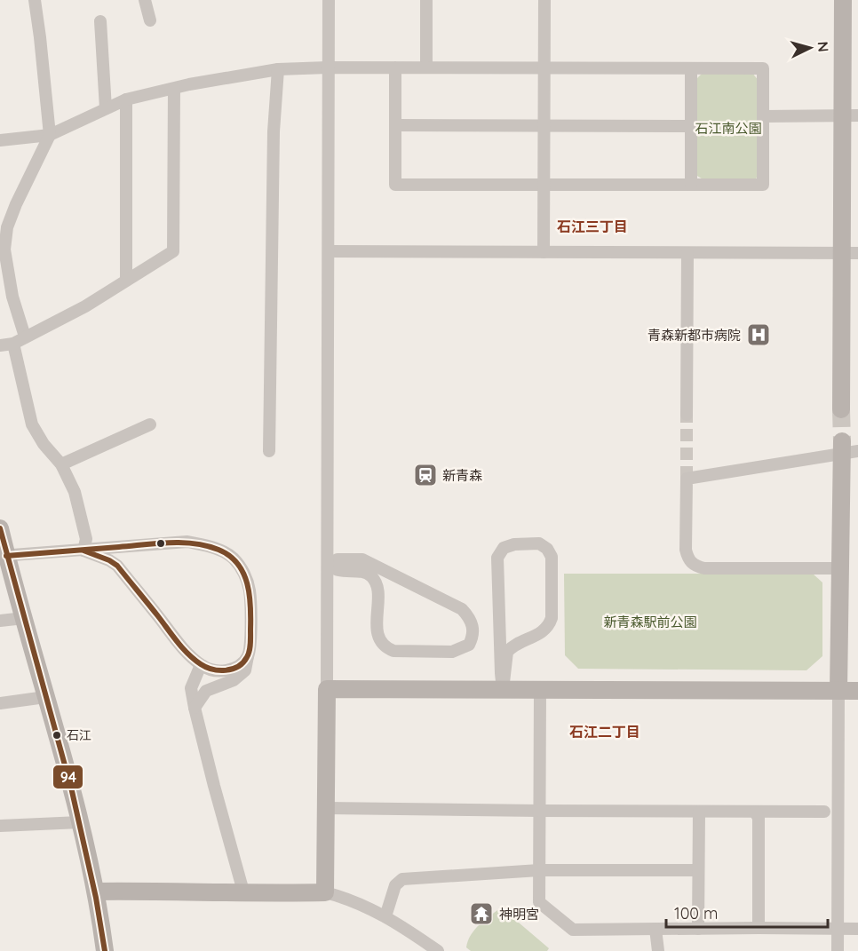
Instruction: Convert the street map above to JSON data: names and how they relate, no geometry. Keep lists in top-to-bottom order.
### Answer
{
  "districts": ["石江三丁目", "石江二丁目"],
  "parks": ["石江南公園", "新青森駅前公園"],
  "places": {
    "hospital": ["青森新都市病院"],
    "station": ["新青森"],
    "other": ["石江"],
    "temple": ["神明宮"]
  },
  "lines": ["transit line 94"],
  "scale_bar": "100 m",
  "north": "right"
}
